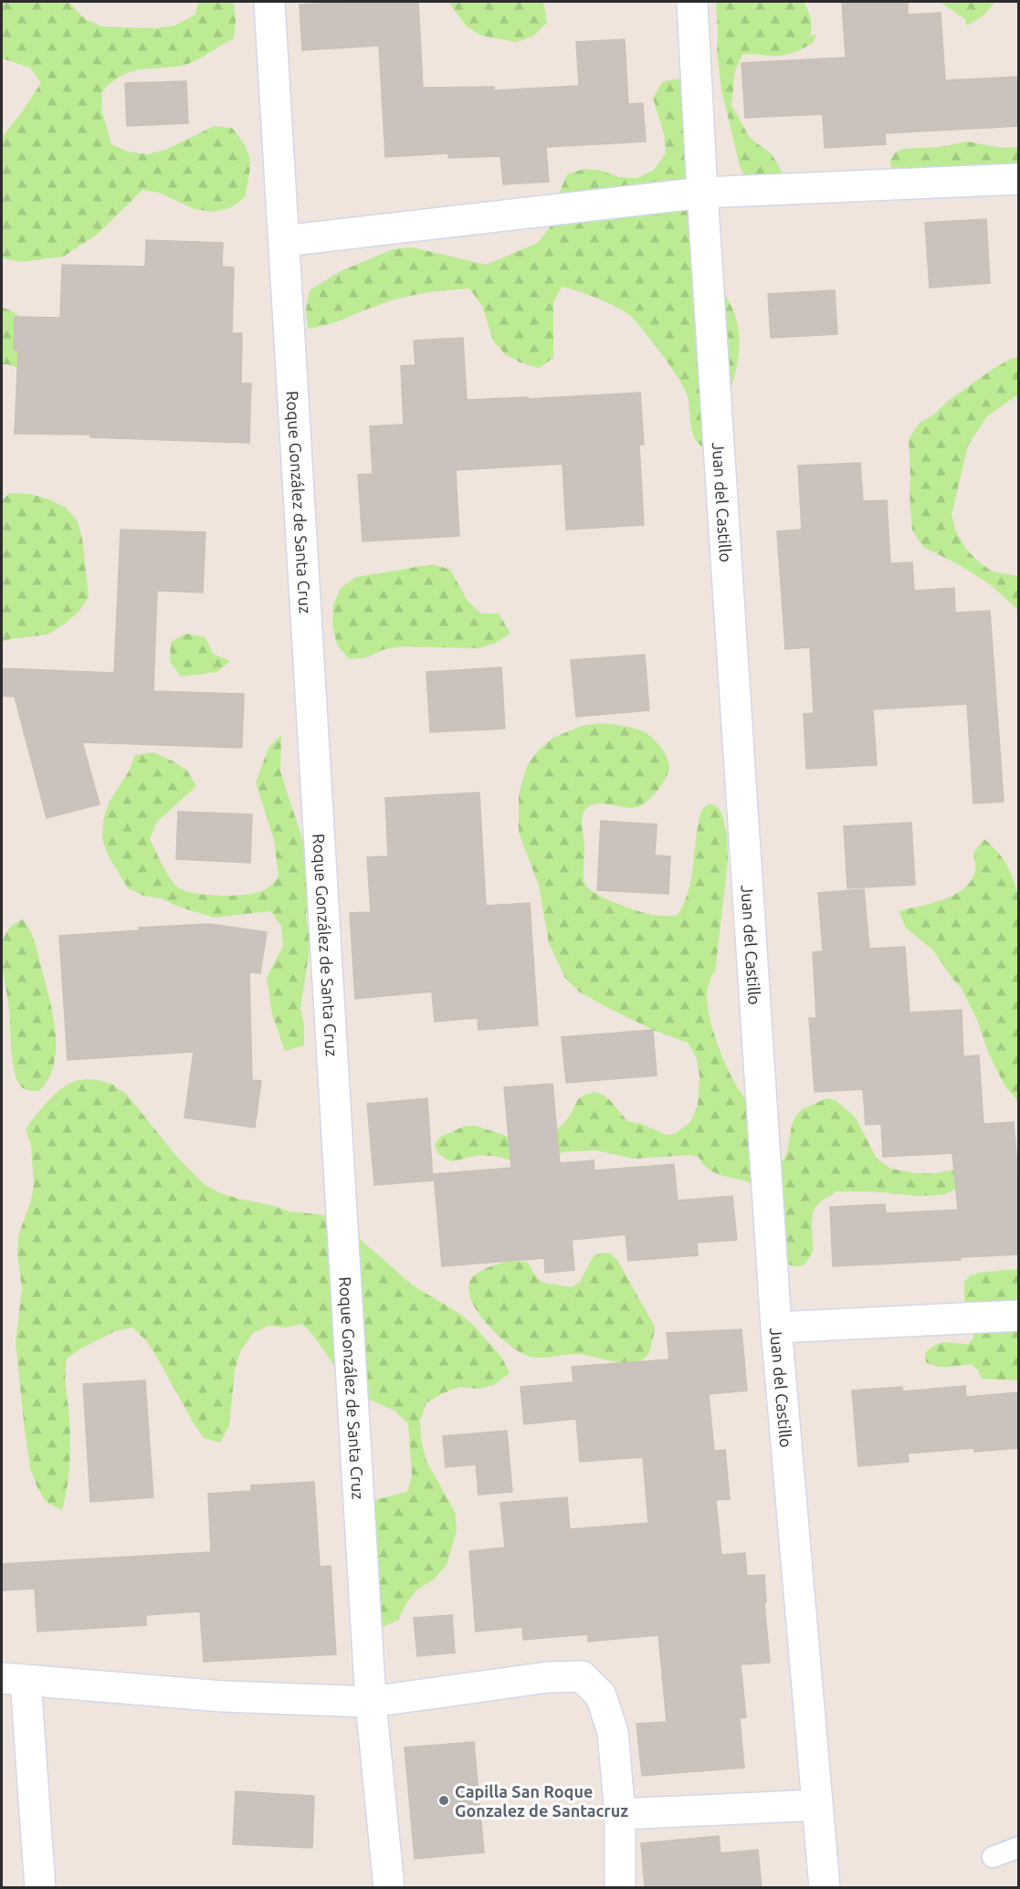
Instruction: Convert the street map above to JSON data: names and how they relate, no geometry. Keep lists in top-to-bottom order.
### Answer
{
  "streets": {
    "street": ["Roque González de Santa Cruz", "Juan del Castillo"]
  },
  "places": ["Capilla San Roque Gonzalez de Santacruz"]
}
